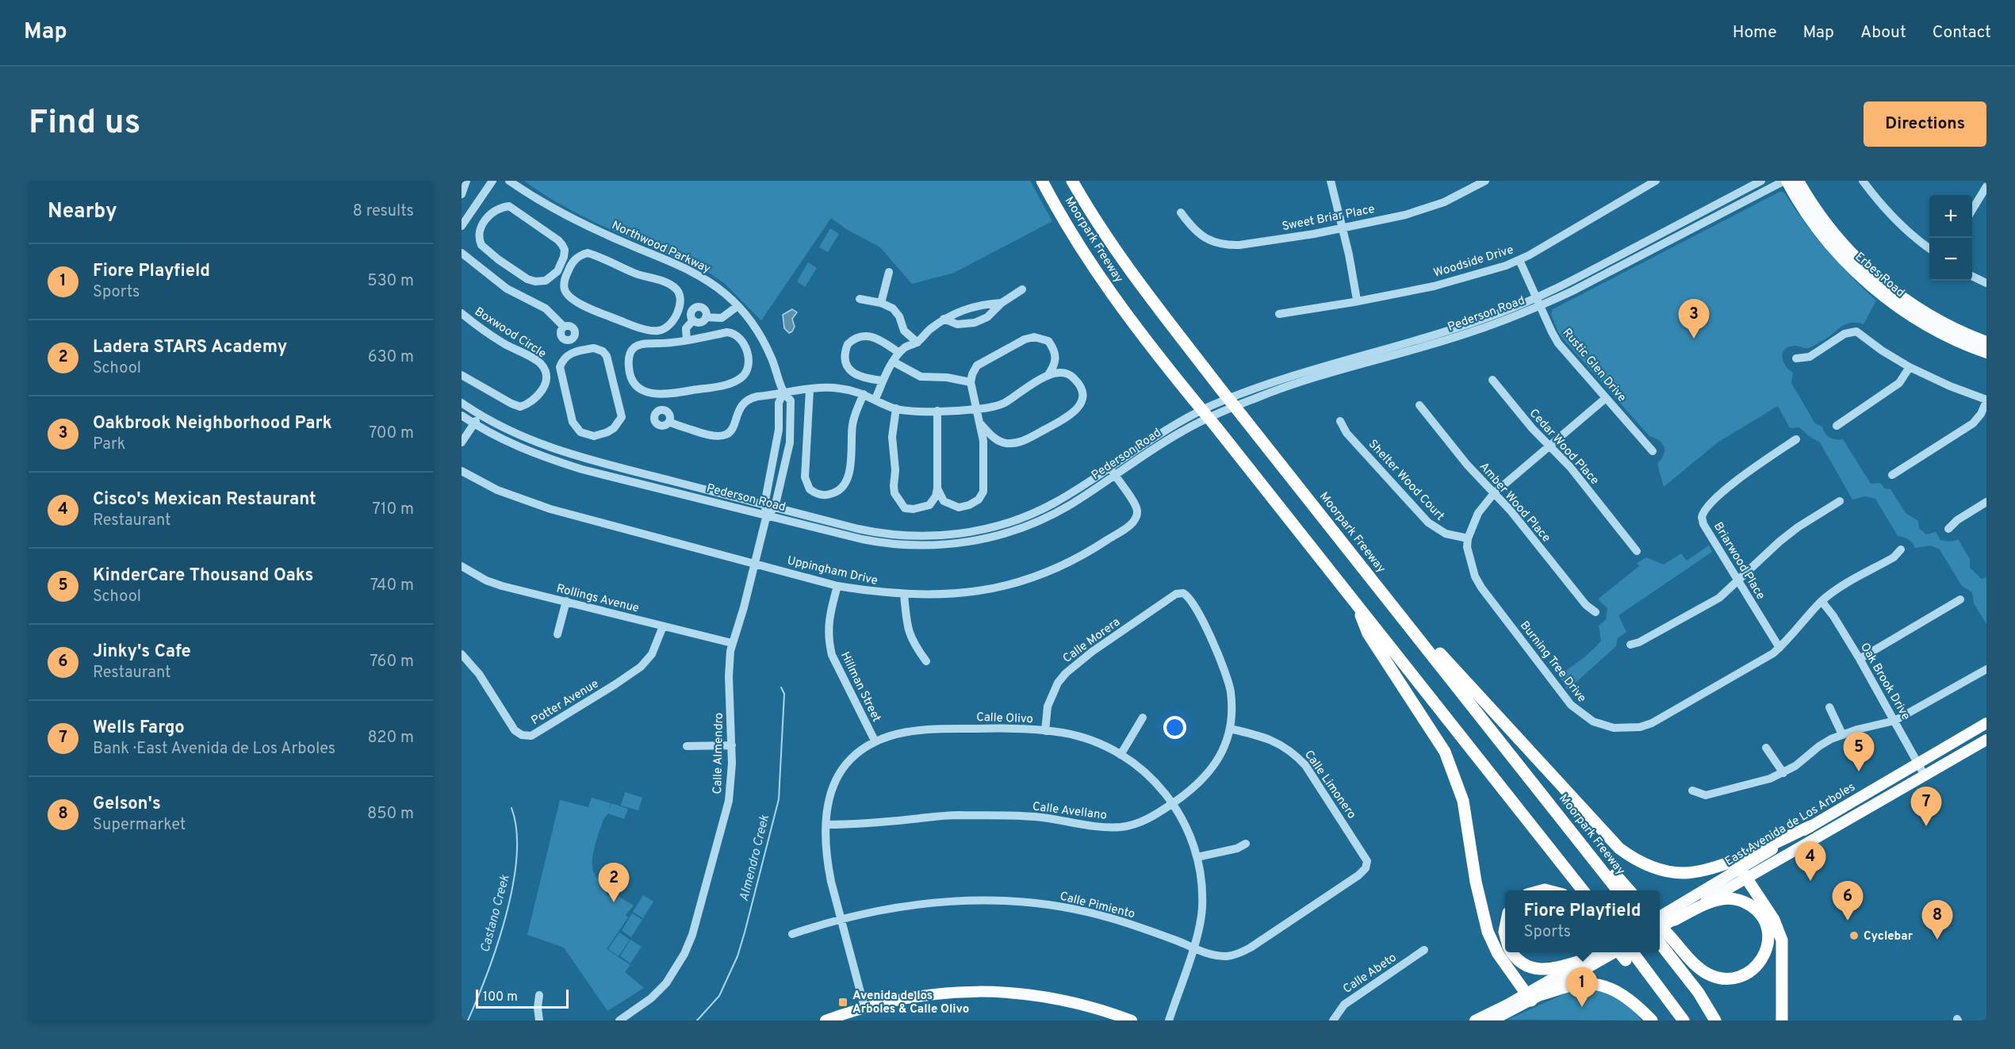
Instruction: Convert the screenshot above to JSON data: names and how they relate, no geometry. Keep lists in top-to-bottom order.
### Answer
{
  "streets": {
    "highway": ["Moorpark Freeway"],
    "main road": ["Erbes Road", "East Avenida de Los Arboles"],
    "street": [
      "Sweet Briar Place",
      "Northwood Parkway",
      "Woodside Drive",
      "Pederson Road",
      "Boxwood Circle",
      "Rustic Glen Drive",
      "Cedar Wood Place",
      "Shelter Wood Court",
      "Amber Wood Place",
      "Briarwood Place",
      "Uppingham Drive",
      "Rollings Avenue",
      "Calle Morera",
      "Burning Tree Drive",
      "Oak Brook Drive",
      "Hillman Street",
      "Potter Avenue",
      "Calle Olivo",
      "Calle Almendro",
      "Calle Limonero",
      "Calle Avellano",
      "Calle Pimiento",
      "Calle Abeto"
    ]
  },
  "crossings": [
    ["Northwood Parkway", "Pederson Road"],
    ["Northwood Parkway", "Calle Almendro"],
    ["Woodside Drive", "Rustic Glen Drive"],
    ["Erbes Road", "Pederson Road"],
    ["Pederson Road", "Rustic Glen Drive"],
    ["Pederson Road", "Uppingham Drive"],
    ["Pederson Road", "Calle Almendro"],
    ["Rustic Glen Drive", "Burning Tree Drive"],
    ["Cedar Wood Place", "Burning Tree Drive"],
    ["Shelter Wood Court", "Burning Tree Drive"],
    ["Amber Wood Place", "Burning Tree Drive"],
    ["Briarwood Place", "Burning Tree Drive"],
    ["Uppingham Drive", "Hillman Street"],
    ["Uppingham Drive", "Calle Almendro"],
    ["Rollings Avenue", "Potter Avenue"],
    ["Rollings Avenue", "Calle Almendro"],
    ["Calle Morera", "Calle Olivo"],
    ["Calle Morera", "Calle Avellano"],
    ["Burning Tree Drive", "Oak Brook Drive"],
    ["Oak Brook Drive", "East Avenida de Los Arboles"],
    ["Hillman Street", "Calle Olivo"],
    ["Calle Olivo", "Calle Avellano"],
    ["Calle Olivo", "Calle Pimiento"],
    ["Calle Limonero", "Calle Avellano"],
    ["Calle Limonero", "Calle Pimiento"]
  ],
  "water": ["Almendro Creek", "Castano Creek"],
  "places": {
    "other": ["Cyclebar"],
    "transit": ["Avenida de los Arboles & Calle Olivo"]
  },
  "scale_bar": "100 m",
  "page": {
    "header": "Map",
    "nav": [
      "Home",
      "Map",
      "About",
      "Contact"
    ],
    "buttons": "Directions",
    "title": "Find us",
    "heading": ["Nearby", "8 results"],
    "map_buttons": ["+", "−"],
    "list": [
      {
        "mark": "1",
        "name": "Fiore Playfield",
        "note": "Sports",
        "value": "530 m"
      },
      {
        "mark": "2",
        "name": "Ladera STARS Academy",
        "note": "School",
        "value": "630 m"
      },
      {
        "mark": "3",
        "name": "Oakbrook Neighborhood Park",
        "note": "Park",
        "value": "700 m"
      },
      {
        "mark": "4",
        "name": "Cisco's Mexican Restaurant",
        "note": "Restaurant",
        "value": "710 m"
      },
      {
        "mark": "5",
        "name": "KinderCare Thousand Oaks",
        "note": "School",
        "value": "740 m"
      },
      {
        "mark": "6",
        "name": "Jinky's Cafe",
        "note": "Restaurant",
        "value": "760 m"
      },
      {
        "mark": "7",
        "name": "Wells Fargo",
        "note": "Bank · East Avenida de Los Arboles",
        "value": "820 m"
      },
      {
        "mark": "8",
        "name": "Gelson's",
        "note": "Supermarket",
        "value": "850 m"
      }
    ],
    "pins": [
      "3",
      "5",
      "7",
      "4",
      "2",
      "6",
      "8",
      "1"
    ],
    "popup": ["Fiore Playfield", "Sports"],
    "scale": "100 m"
  }
}
